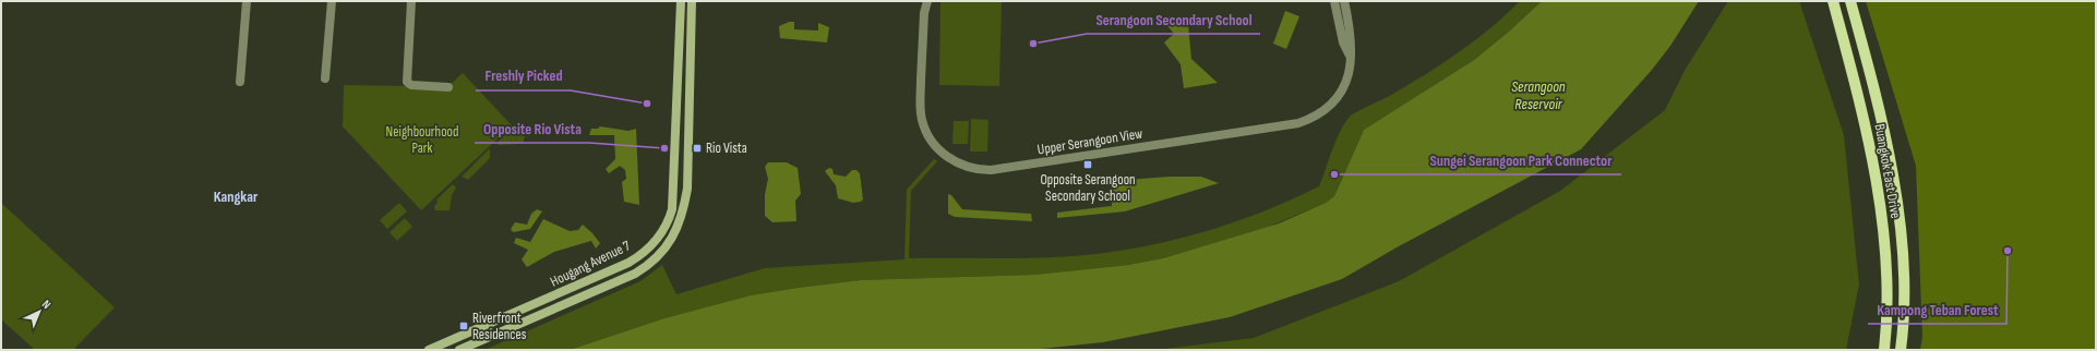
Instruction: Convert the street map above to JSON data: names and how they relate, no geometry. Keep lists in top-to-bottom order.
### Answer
{
  "streets": {
    "main road": ["Buangkok East Drive", "Hougang Avenue 7"],
    "street": ["Upper Serangoon View"]
  },
  "districts": ["Kangkar"],
  "water": ["Serangoon Reservoir"],
  "parks": ["Neighbourhood Park"],
  "places": {
    "other": [
      "Serangoon Secondary School",
      "Freshly Picked",
      "Opposite Rio Vista",
      "Sungei Serangoon Park Connector",
      "Kampong Teban Forest"
    ],
    "transit": ["Rio Vista", "Opposite Serangoon Secondary School", "Riverfront Residences"]
  },
  "north": "top right"
}
